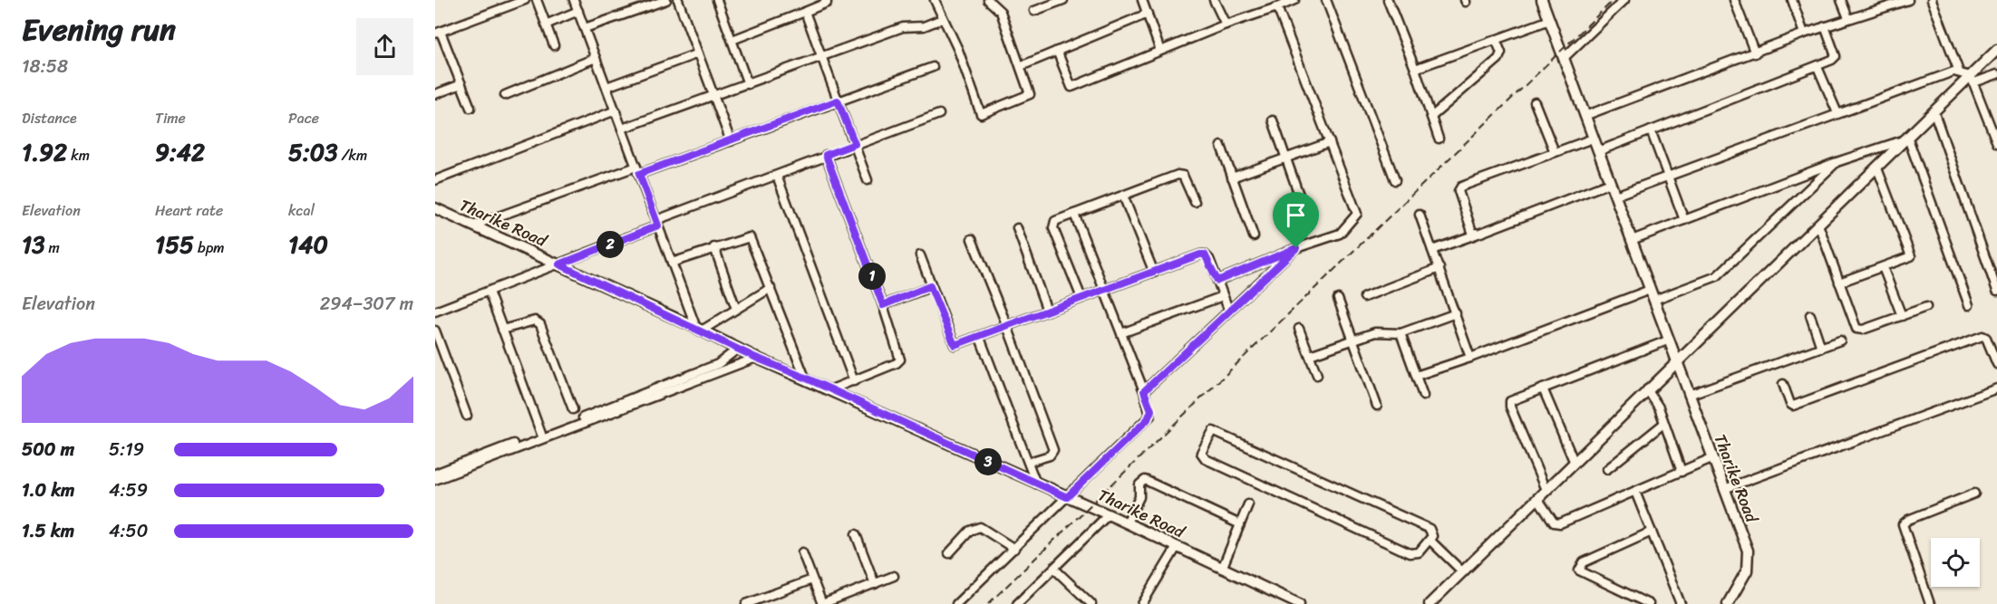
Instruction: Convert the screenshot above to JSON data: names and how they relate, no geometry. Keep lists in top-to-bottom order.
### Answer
{
  "streets": {
    "street": ["Tharike Road"]
  },
  "page": {
    "heading": ["Evening run", "18:58"],
    "stats": [
      ["Distance", "1.92 km"],
      ["Time", "9:42"],
      ["Pace", "5:03 /km"],
      ["Elevation", "13 m"],
      ["Heart rate", "155 bpm"],
      ["kcal", "140"]
    ],
    "pins": ["2", "1", "3"],
    "chart": ["Elevation", "294–307 m"],
    "list": [
      {
        "name": "500 m",
        "note": "5:19"
      },
      {
        "name": "1.0 km",
        "note": "4:59"
      },
      {
        "name": "1.5 km",
        "note": "4:50"
      }
    ]
  }
}
